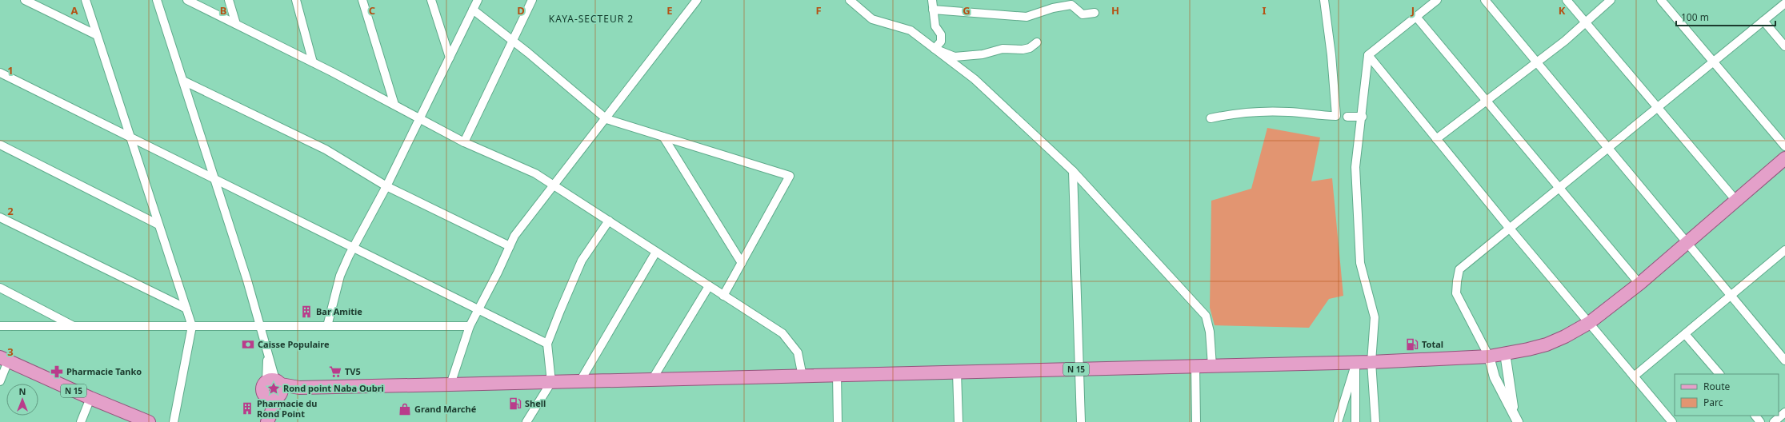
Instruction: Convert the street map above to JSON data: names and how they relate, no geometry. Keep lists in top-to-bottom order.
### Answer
{
  "streets": {
    "main road": ["N 15"]
  },
  "districts": ["KAYA-SECTEUR 2"],
  "places": {
    "building": ["Bar Amitie", "Pharmacie du Rond Point"],
    "bank": ["Caisse Populaire"],
    "fuel station": ["Total", "Shell"],
    "pharmacy": ["Pharmacie Tanko"],
    "supermarket": ["TV5"],
    "place": ["Rond point Naba Oubri"],
    "shop": ["Grand Marché"]
  },
  "legend": ["Route", "Parc"],
  "scale_bar": "100 m",
  "north": "top",
  "grid": {
    "columns": [
      "A",
      "B",
      "C",
      "D",
      "E",
      "F",
      "G",
      "H",
      "I",
      "J",
      "K"
    ],
    "rows": ["1", "2", "3"]
  }
}
